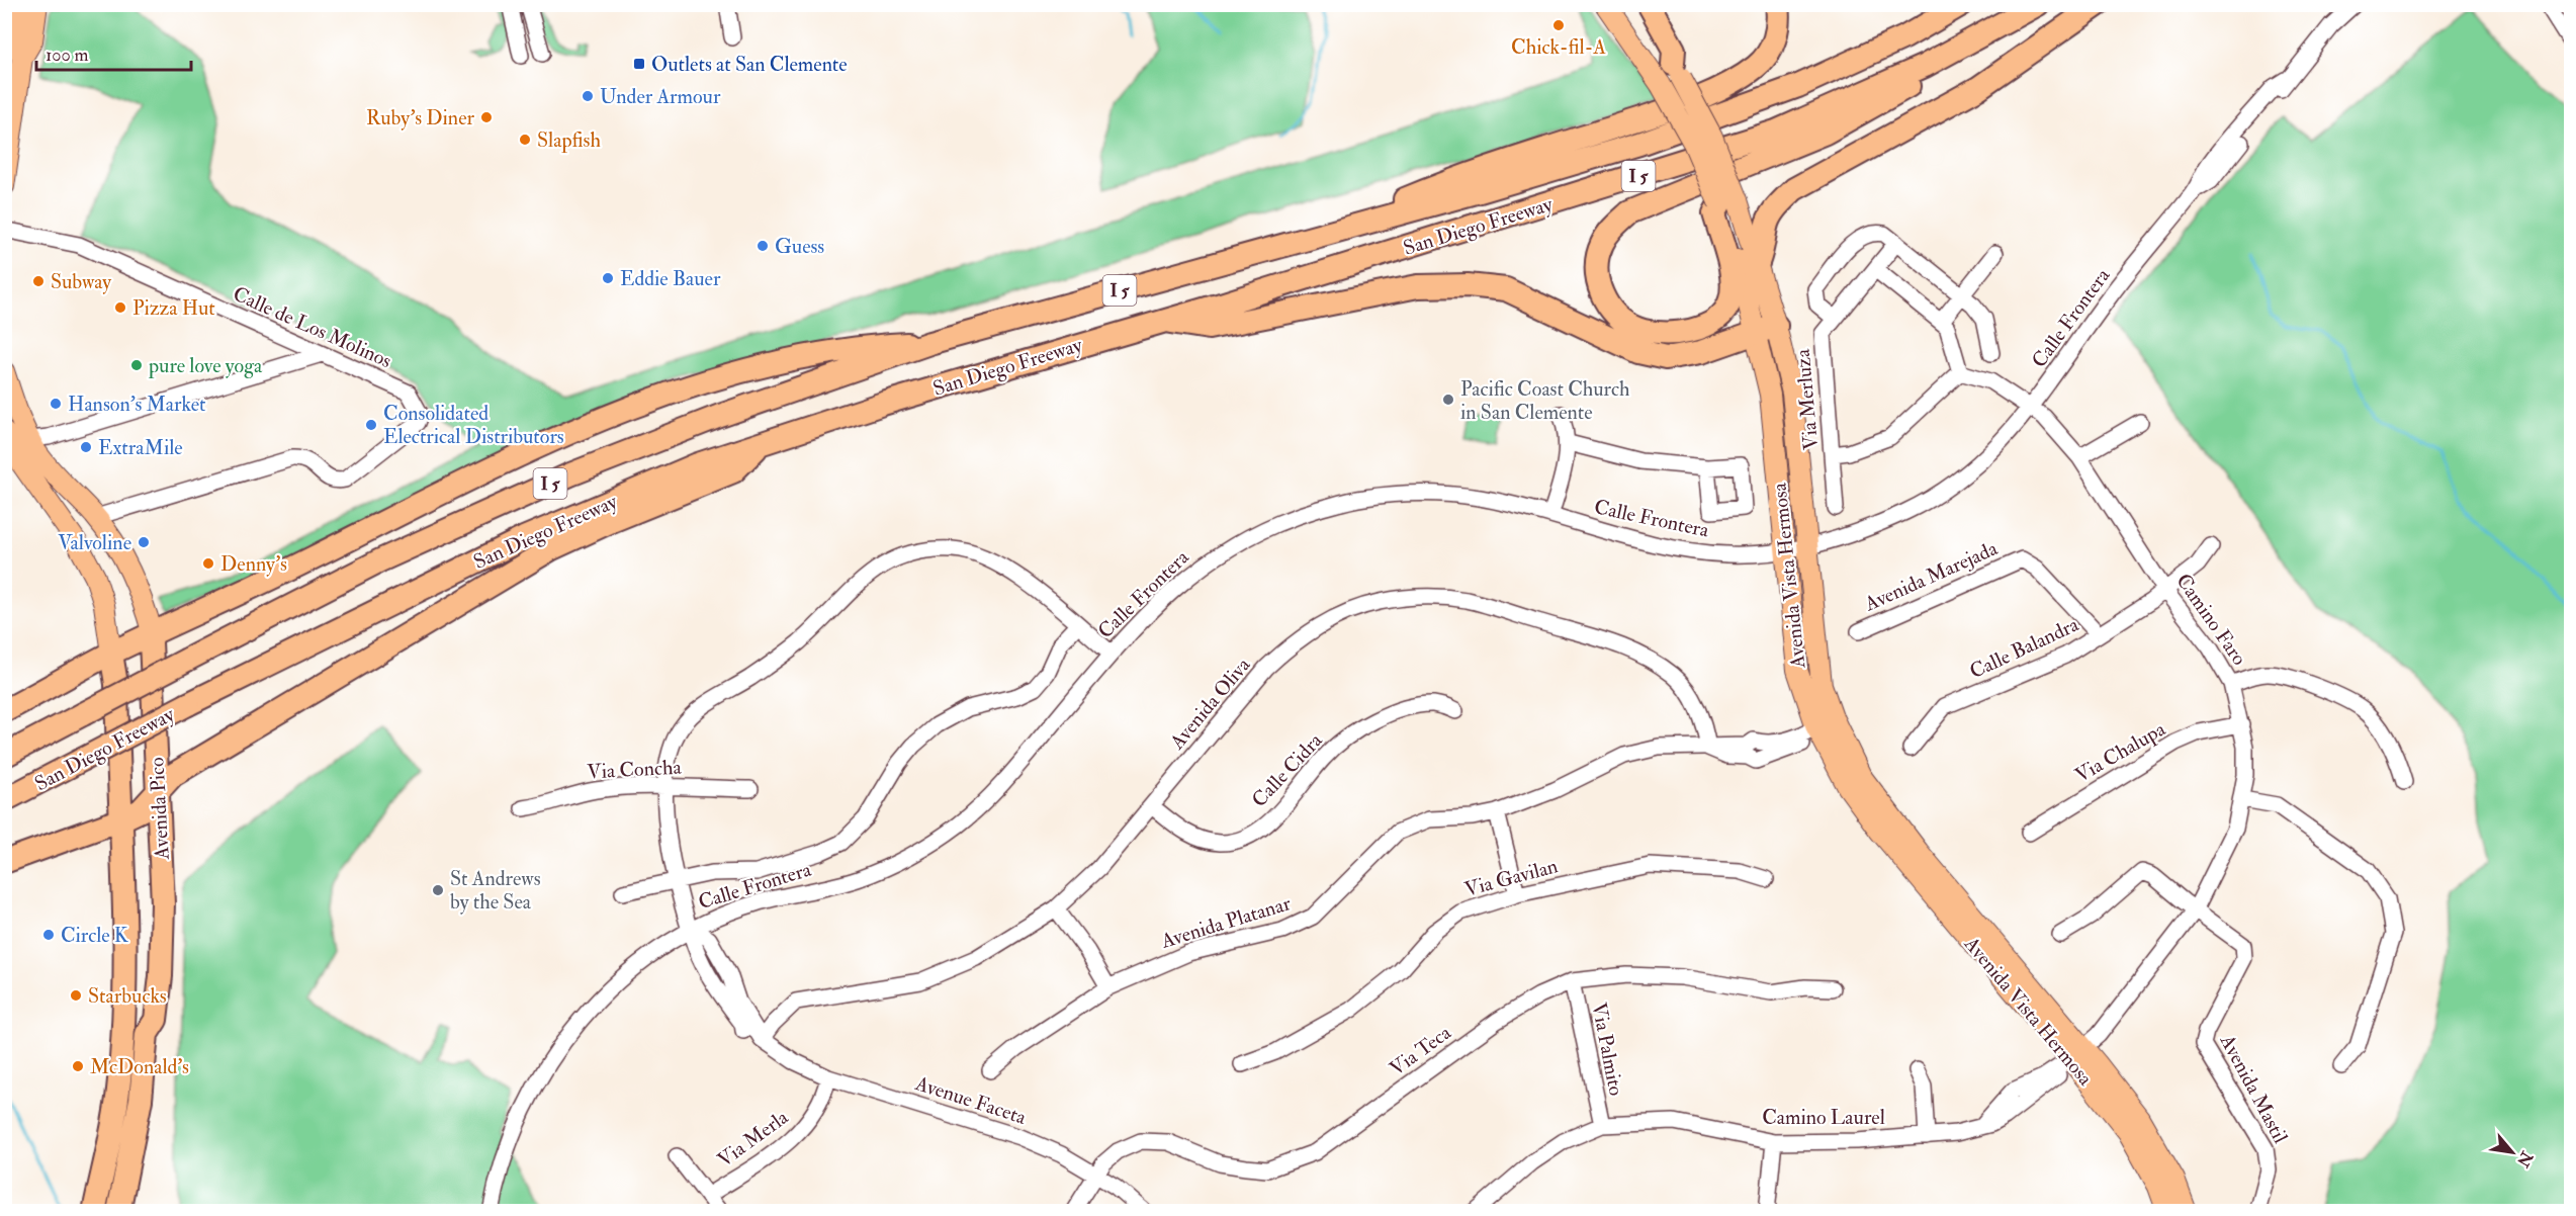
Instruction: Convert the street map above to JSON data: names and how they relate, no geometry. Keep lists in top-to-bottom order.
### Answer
{
  "streets": {
    "highway": ["I 5", "San Diego Freeway", "Avenida Pico"],
    "main road": ["Avenida Vista Hermosa"],
    "street": [
      "Calle Frontera",
      "Calle de Los Molinos",
      "Via Merluza",
      "Avenida Marejada",
      "Camino Faro",
      "Calle Balandra",
      "Avenida Oliva",
      "Via Chalupa",
      "Via Concha",
      "Calle Cidra",
      "Via Gavilan",
      "Avenida Platanar",
      "Via Palmito",
      "Via Teca",
      "Avenida Mastil",
      "Avenue Faceta",
      "Camino Laurel",
      "Via Merla"
    ]
  },
  "crossings": [
    ["Calle Frontera", "Avenida Vista Hermosa"],
    ["Calle Frontera", "Camino Faro"],
    ["Calle de Los Molinos", "Avenida Pico"],
    ["Avenida Vista Hermosa", "Camino Faro"],
    ["Avenida Vista Hermosa", "Avenida Platanar"],
    ["Avenida Vista Hermosa", "Camino Laurel"],
    ["Avenida Marejada", "Calle Balandra"],
    ["Camino Faro", "Calle Balandra"],
    ["Camino Faro", "Via Chalupa"],
    ["Camino Faro", "Avenida Mastil"],
    ["Camino Faro", "Camino Laurel"],
    ["Avenida Oliva", "Calle Cidra"],
    ["Avenida Oliva", "Avenida Platanar"],
    ["Avenida Oliva", "Avenue Faceta"],
    ["Via Palmito", "Via Teca"],
    ["Via Palmito", "Camino Laurel"],
    ["Via Teca", "Avenue Faceta"],
    ["Avenue Faceta", "Via Merla"]
  ],
  "places": {
    "other": [
      "Chick-fil-A",
      "Under Armour",
      "Ruby's Diner",
      "Slapfish",
      "Guess",
      "Eddie Bauer",
      "Subway",
      "Pizza Hut",
      "pure love yoga",
      "Pacific Coast Church in San Clemente",
      "Hanson's Market",
      "Consolidated Electrical Distributors",
      "ExtraMile",
      "Valvoline",
      "Denny's",
      "St Andrews by the Sea",
      "Circle K",
      "Starbucks",
      "McDonald's"
    ],
    "transit": ["Outlets at San Clemente"]
  },
  "scale_bar": "100 m",
  "north": "bottom right"
}
